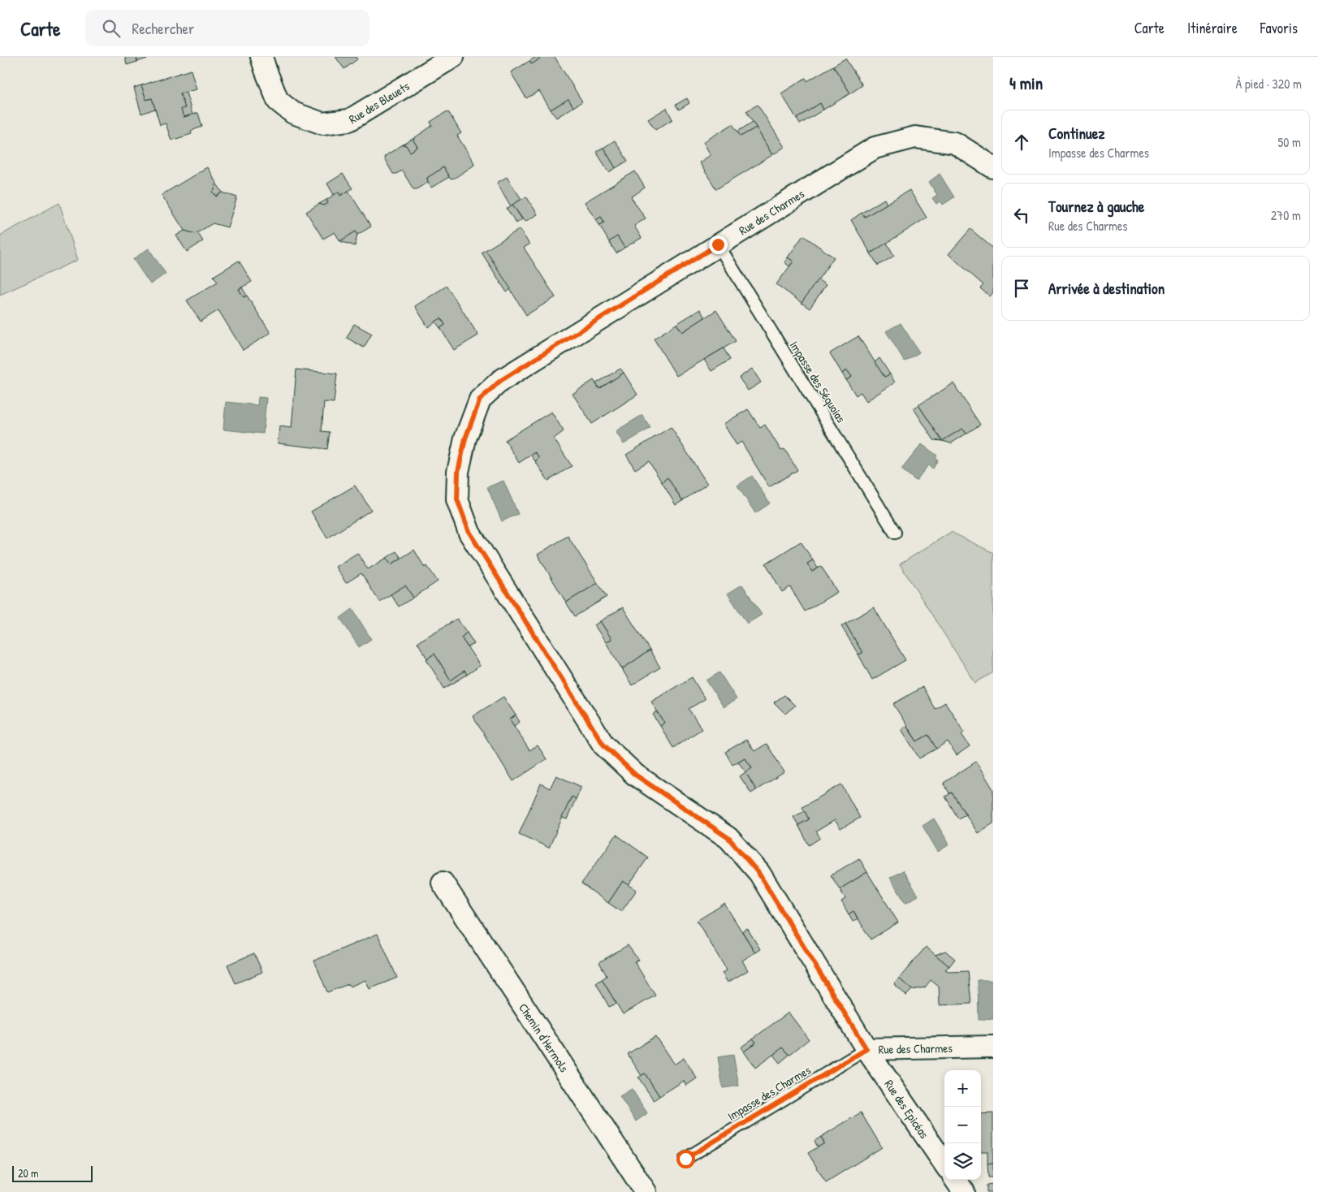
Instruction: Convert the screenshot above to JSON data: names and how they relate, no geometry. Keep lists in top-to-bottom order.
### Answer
{
  "streets": {
    "street": [
      "Rue des Bleuets",
      "Rue des Charmes",
      "Chemin d'Hermols",
      "Rue des Epicéas"
    ],
    "lane": ["Impasse des Séquoias", "Impasse des Charmes"]
  },
  "crossings": [
    ["Rue des Charmes", "Impasse des Séquoias"],
    ["Rue des Charmes", "Impasse des Charmes"],
    ["Rue des Charmes", "Rue des Epicéas"],
    ["Impasse des Charmes", "Rue des Epicéas"]
  ],
  "scale_bar": "20 m",
  "page": {
    "header": "Carte",
    "search": "Rechercher",
    "nav": ["Carte", "Itinéraire", "Favoris"],
    "heading": ["4 min", "À pied · 320 m"],
    "list": [
      ["Continuez", "Impasse des Charmes", "50 m"],
      ["Tournez à gauche", "Rue des Charmes", "270 m"],
      "Arrivée à destination"
    ],
    "map_buttons": ["+", "−"],
    "scale": "20 m"
  }
}
